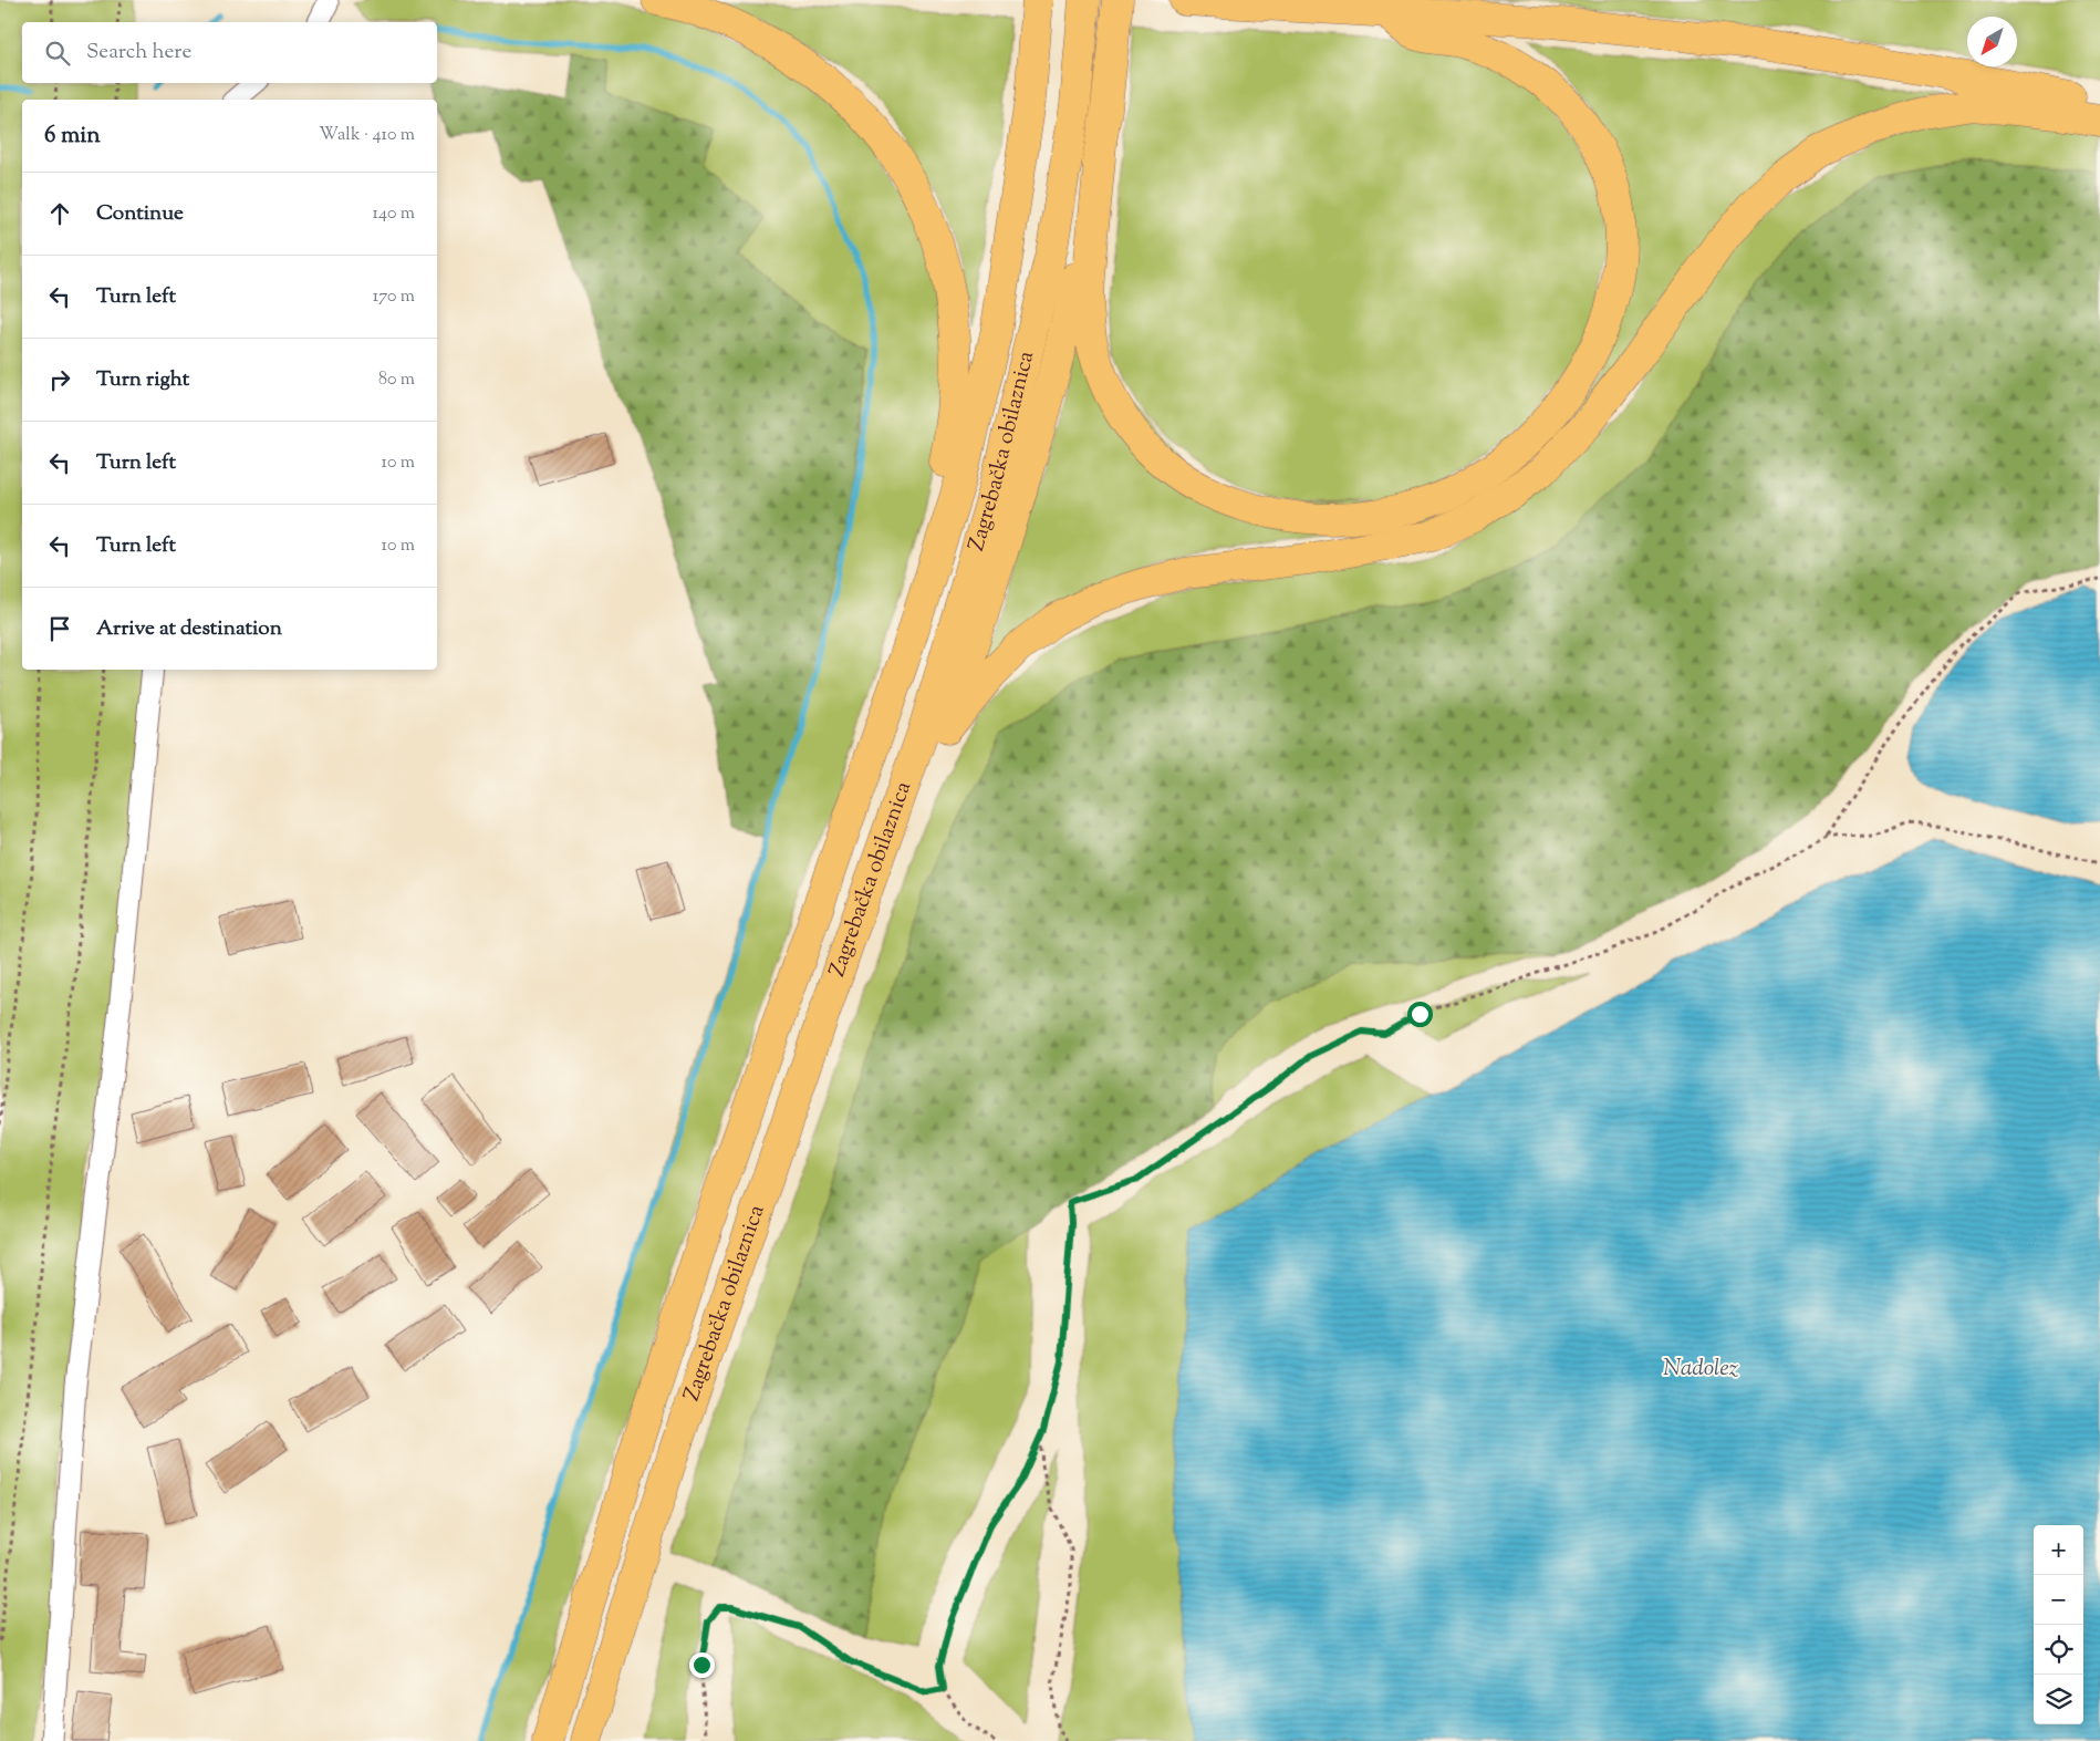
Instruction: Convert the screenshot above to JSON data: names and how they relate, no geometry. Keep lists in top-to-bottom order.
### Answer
{
  "streets": {
    "highway": ["Zagrebačka obilaznica"]
  },
  "water": ["Nadolez"],
  "north": "bottom left",
  "page": {
    "search": "Search here",
    "heading": ["6 min", "Walk · 410 m"],
    "list": [
      ["Continue", "140 m"],
      ["Turn left", "170 m"],
      ["Turn right", "80 m"],
      ["Turn left", "10 m"],
      ["Turn left", "10 m"],
      "Arrive at destination"
    ],
    "map_buttons": ["+", "−"]
  }
}
